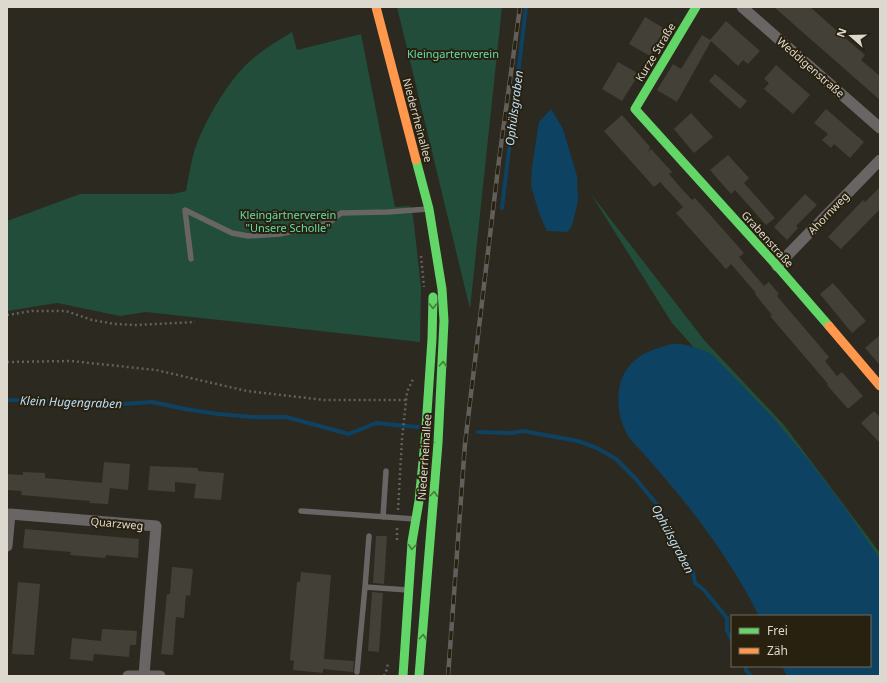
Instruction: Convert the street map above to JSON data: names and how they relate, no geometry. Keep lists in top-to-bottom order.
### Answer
{
  "streets": {
    "main road": ["Kurze Straße", "Niederrheinallee", "Grabenstraße"],
    "street": ["Weddigenstraße", "Ahornweg", "Quarzweg"]
  },
  "crossings": [
    ["Kurze Straße", "Grabenstraße"],
    ["Ahornweg", "Grabenstraße"]
  ],
  "water": ["Ophülsgraben", "Klein Hugengraben"],
  "parks": ["Kleingartenverein", "Kleingärtnerverein \"Unsere Scholle\""],
  "legend": ["Frei", "Zäh"],
  "north": "left"
}
